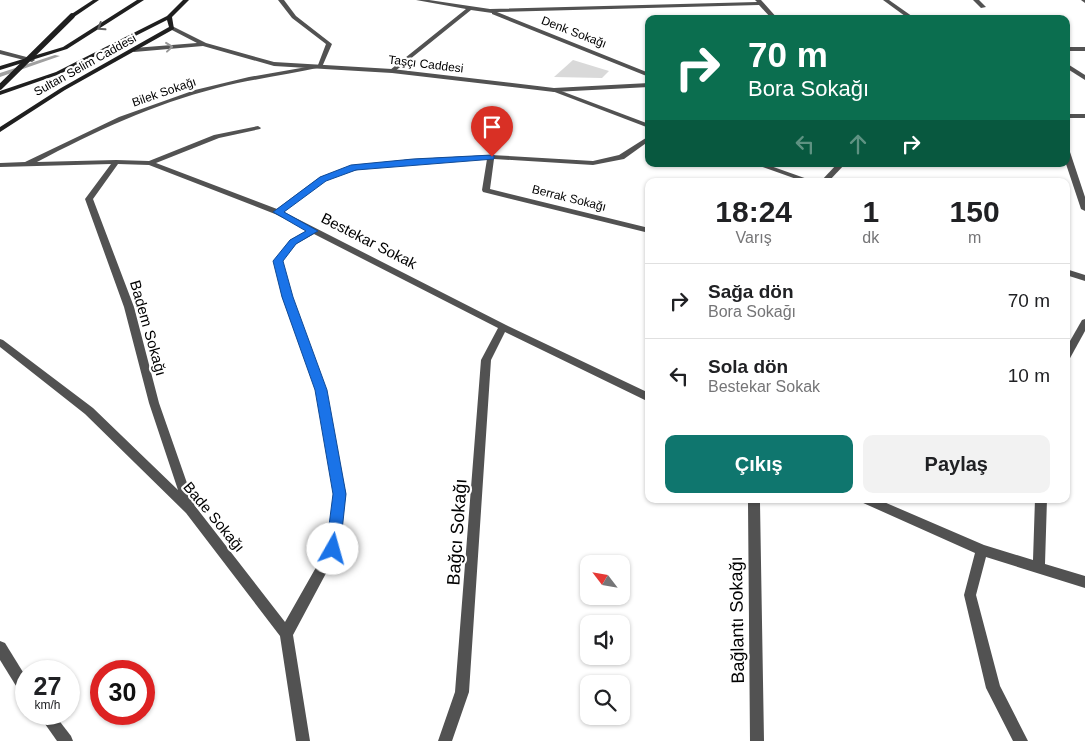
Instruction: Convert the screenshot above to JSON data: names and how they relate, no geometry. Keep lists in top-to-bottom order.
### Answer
{
  "streets": {
    "main road": ["Sultan Selim Caddesi"],
    "street": [
      "Denk Sokağı",
      "Taşçı Caddesi",
      "Bilek Sokağı",
      "Berrak Sokağı",
      "Bestekar Sokak",
      "Badem Sokağı",
      "Bade Sokağı",
      "Bağcı Sokağı",
      "Bağlantı Sokağı"
    ]
  },
  "crossings": [
    ["Taşçı Caddesi", "Sultan Selim Caddesi"],
    ["Taşçı Caddesi", "Bilek Sokağı"],
    ["Bilek Sokağı", "Bestekar Sokak"],
    ["Bestekar Sokak", "Badem Sokağı"],
    ["Bestekar Sokak", "Bağcı Sokağı"],
    ["Badem Sokağı", "Bade Sokağı"]
  ],
  "north": "top left",
  "page": {
    "turn": ["70 m", "Bora Sokağı"],
    "eta": [
      "18:24",
      "Varış",
      "1",
      "dk",
      "150",
      "m"
    ],
    "list": [
      {
        "name": "Sağa dön",
        "note": "Bora Sokağı",
        "value": "70 m"
      },
      {
        "name": "Sola dön",
        "note": "Bestekar Sokak",
        "value": "10 m"
      }
    ],
    "buttons": ["Çıkış", "Paylaş"],
    "speed": "27 km/h",
    "limit": "30"
  }
}
